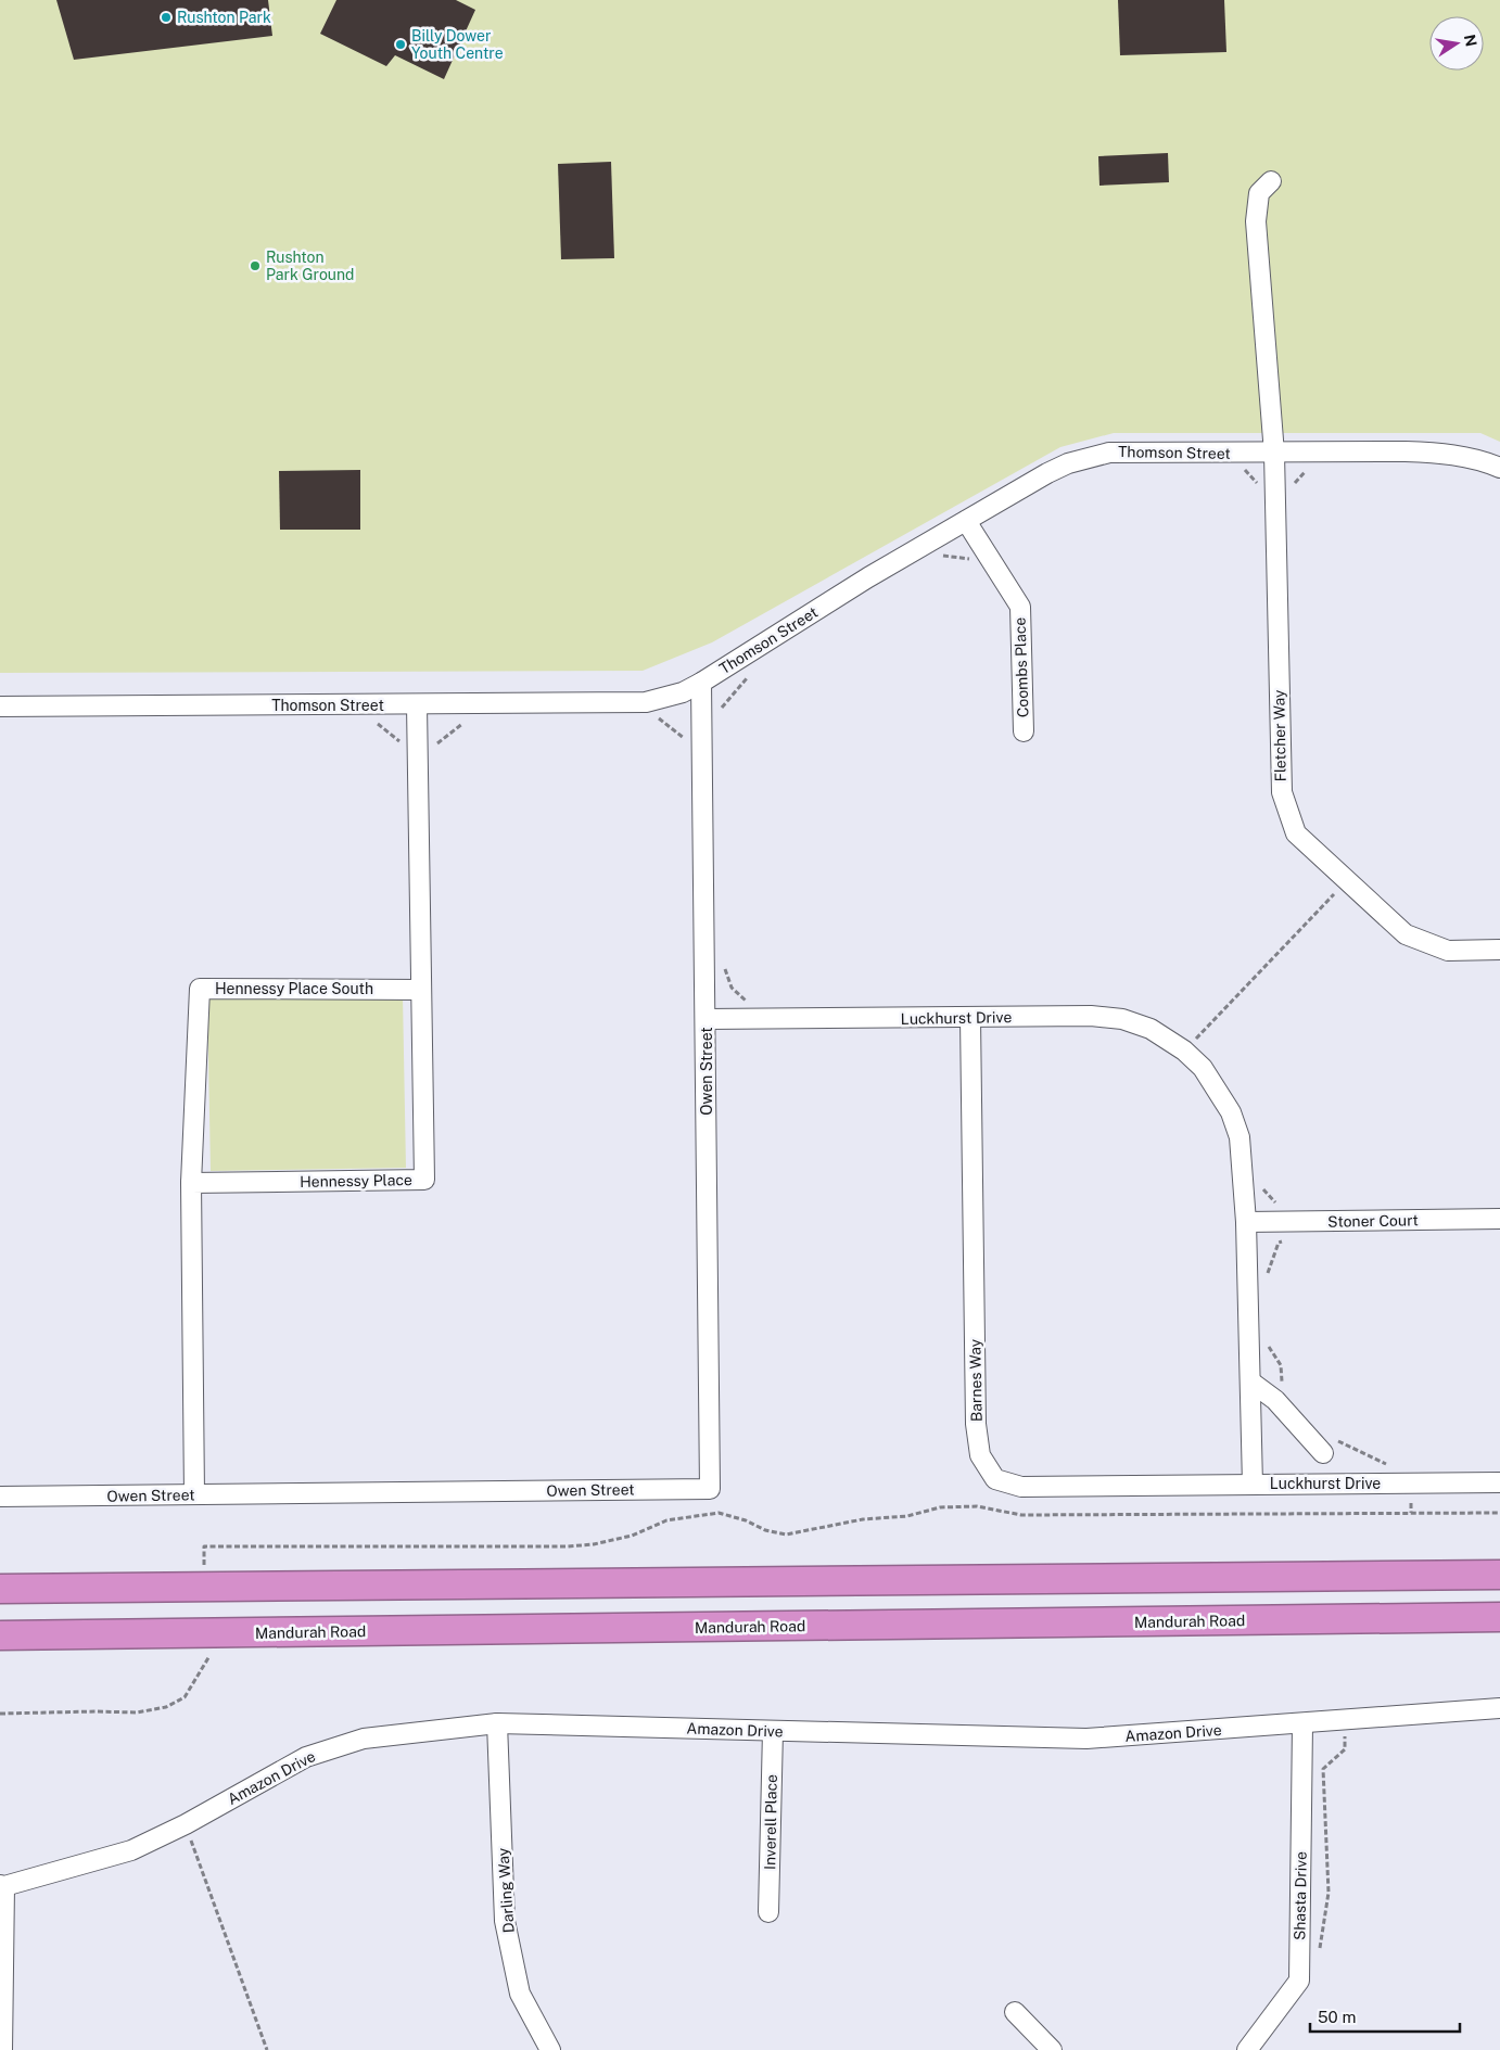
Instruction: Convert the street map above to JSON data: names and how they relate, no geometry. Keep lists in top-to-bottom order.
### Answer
{
  "streets": {
    "highway": ["Mandurah Road"],
    "street": [
      "Thomson Street",
      "Coombs Place",
      "Fletcher Way",
      "Hennessy Place South",
      "Luckhurst Drive",
      "Owen Street",
      "Hennessy Place",
      "Stoner Court",
      "Barnes Way",
      "Amazon Drive",
      "Inverell Place",
      "Darling Way",
      "Shasta Drive"
    ]
  },
  "crossings": [
    ["Thomson Street", "Coombs Place"],
    ["Thomson Street", "Fletcher Way"],
    ["Thomson Street", "Hennessy Place"],
    ["Hennessy Place South", "Hennessy Place"],
    ["Luckhurst Drive", "Owen Street"],
    ["Luckhurst Drive", "Stoner Court"],
    ["Luckhurst Drive", "Barnes Way"],
    ["Amazon Drive", "Inverell Place"],
    ["Amazon Drive", "Darling Way"],
    ["Amazon Drive", "Shasta Drive"]
  ],
  "places": ["Rushton Park", "Billy Dower Youth Centre", "Rushton Park Ground"],
  "scale_bar": "50 m",
  "north": "right"
}
